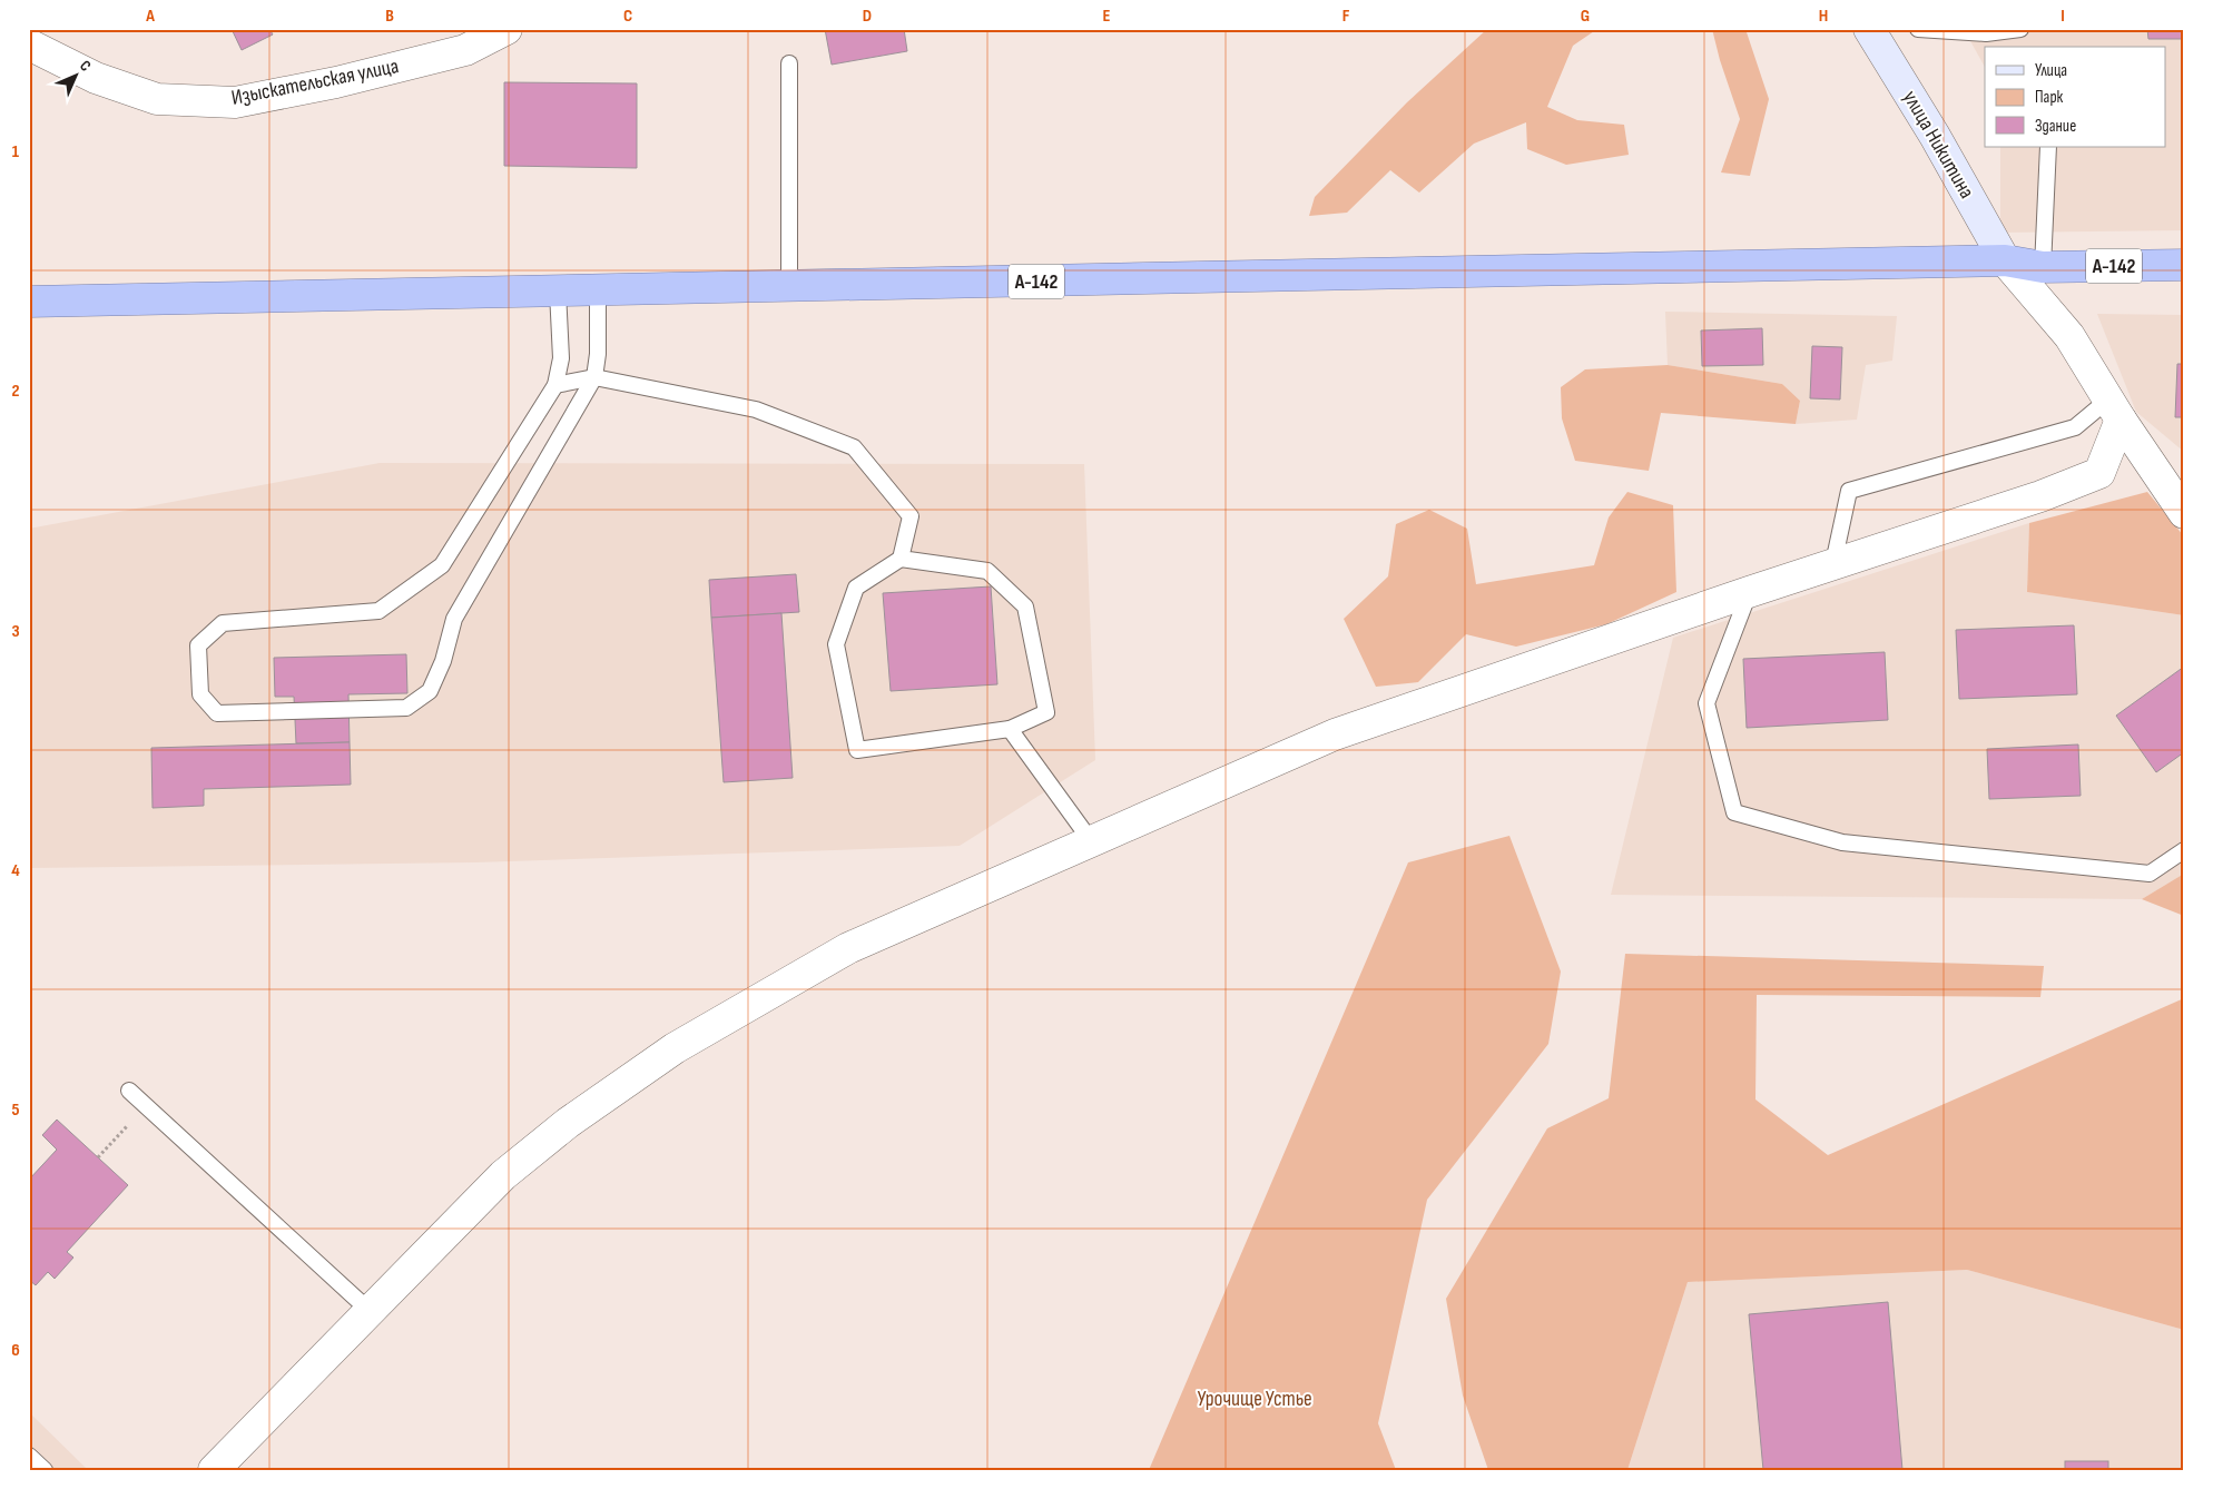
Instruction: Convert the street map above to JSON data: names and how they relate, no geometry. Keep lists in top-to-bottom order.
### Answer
{
  "streets": {
    "highway": ["А-142"],
    "main road": ["улица Никитина"],
    "street": ["Изыскательская улица"]
  },
  "crossings": [
    ["улица Никитина", "А-142"]
  ],
  "parks": ["Урочище Устье"],
  "legend": ["Улица", "Парк", "Здание"],
  "north": "top right",
  "grid": {
    "columns": [
      "A",
      "B",
      "C",
      "D",
      "E",
      "F",
      "G",
      "H",
      "I"
    ],
    "rows": [
      "1",
      "2",
      "3",
      "4",
      "5",
      "6"
    ]
  }
}
